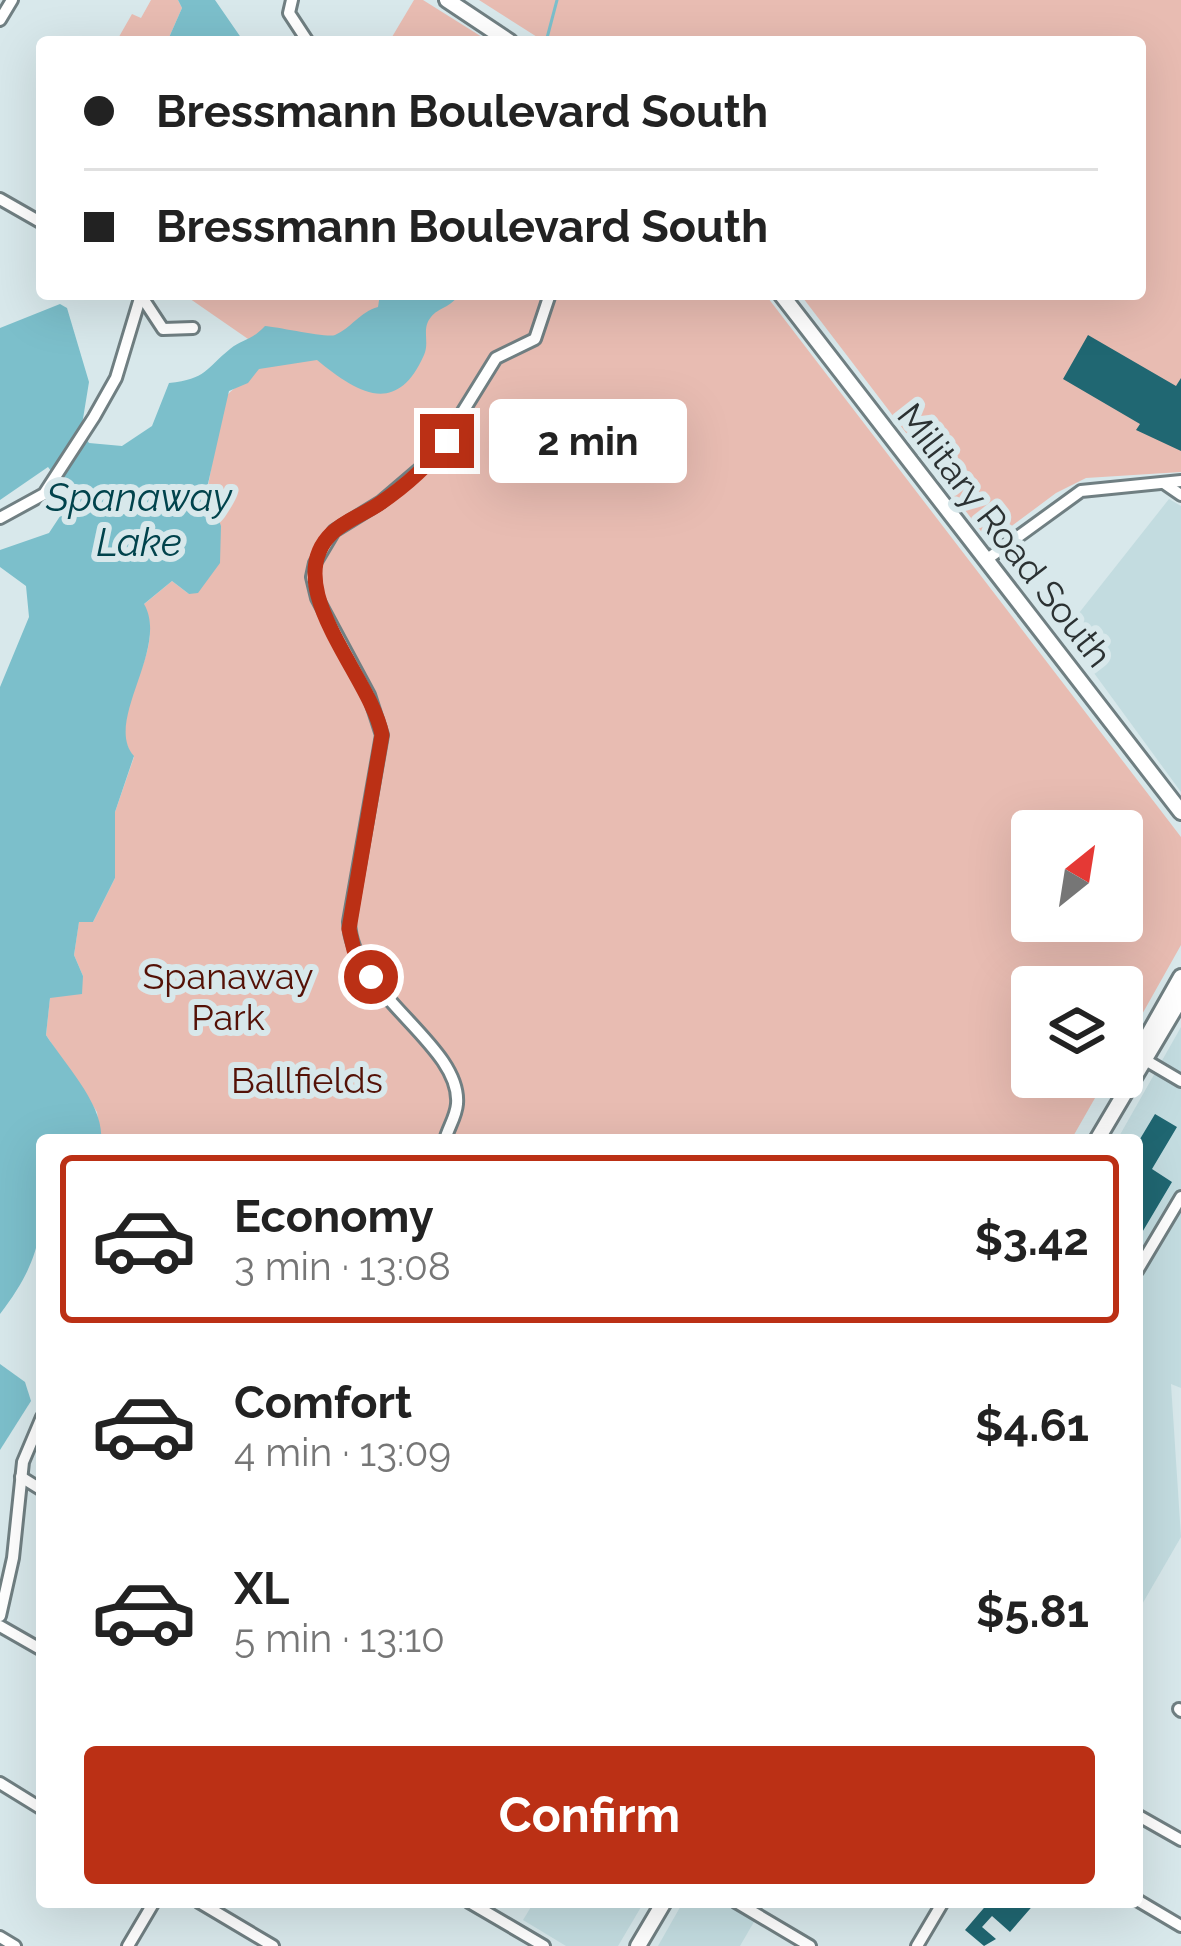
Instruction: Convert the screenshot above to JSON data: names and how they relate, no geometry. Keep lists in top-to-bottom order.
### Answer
{
  "streets": {
    "main road": ["Military Road South"]
  },
  "water": ["Spanaway Lake"],
  "parks": ["Spanaway Park", "Ballfields"],
  "north": "top right",
  "page": {
    "banner": ["Bressmann Boulevard South", "Bressmann Boulevard South"],
    "bubble": "2 min",
    "list": [
      {
        "name": "Economy",
        "note": "3 min · 13:08",
        "value": "$3.42"
      },
      {
        "name": "Comfort",
        "note": "4 min · 13:09",
        "value": "$4.61"
      },
      {
        "name": "XL",
        "note": "5 min · 13:10",
        "value": "$5.81"
      }
    ],
    "buttons": "Confirm"
  }
}
